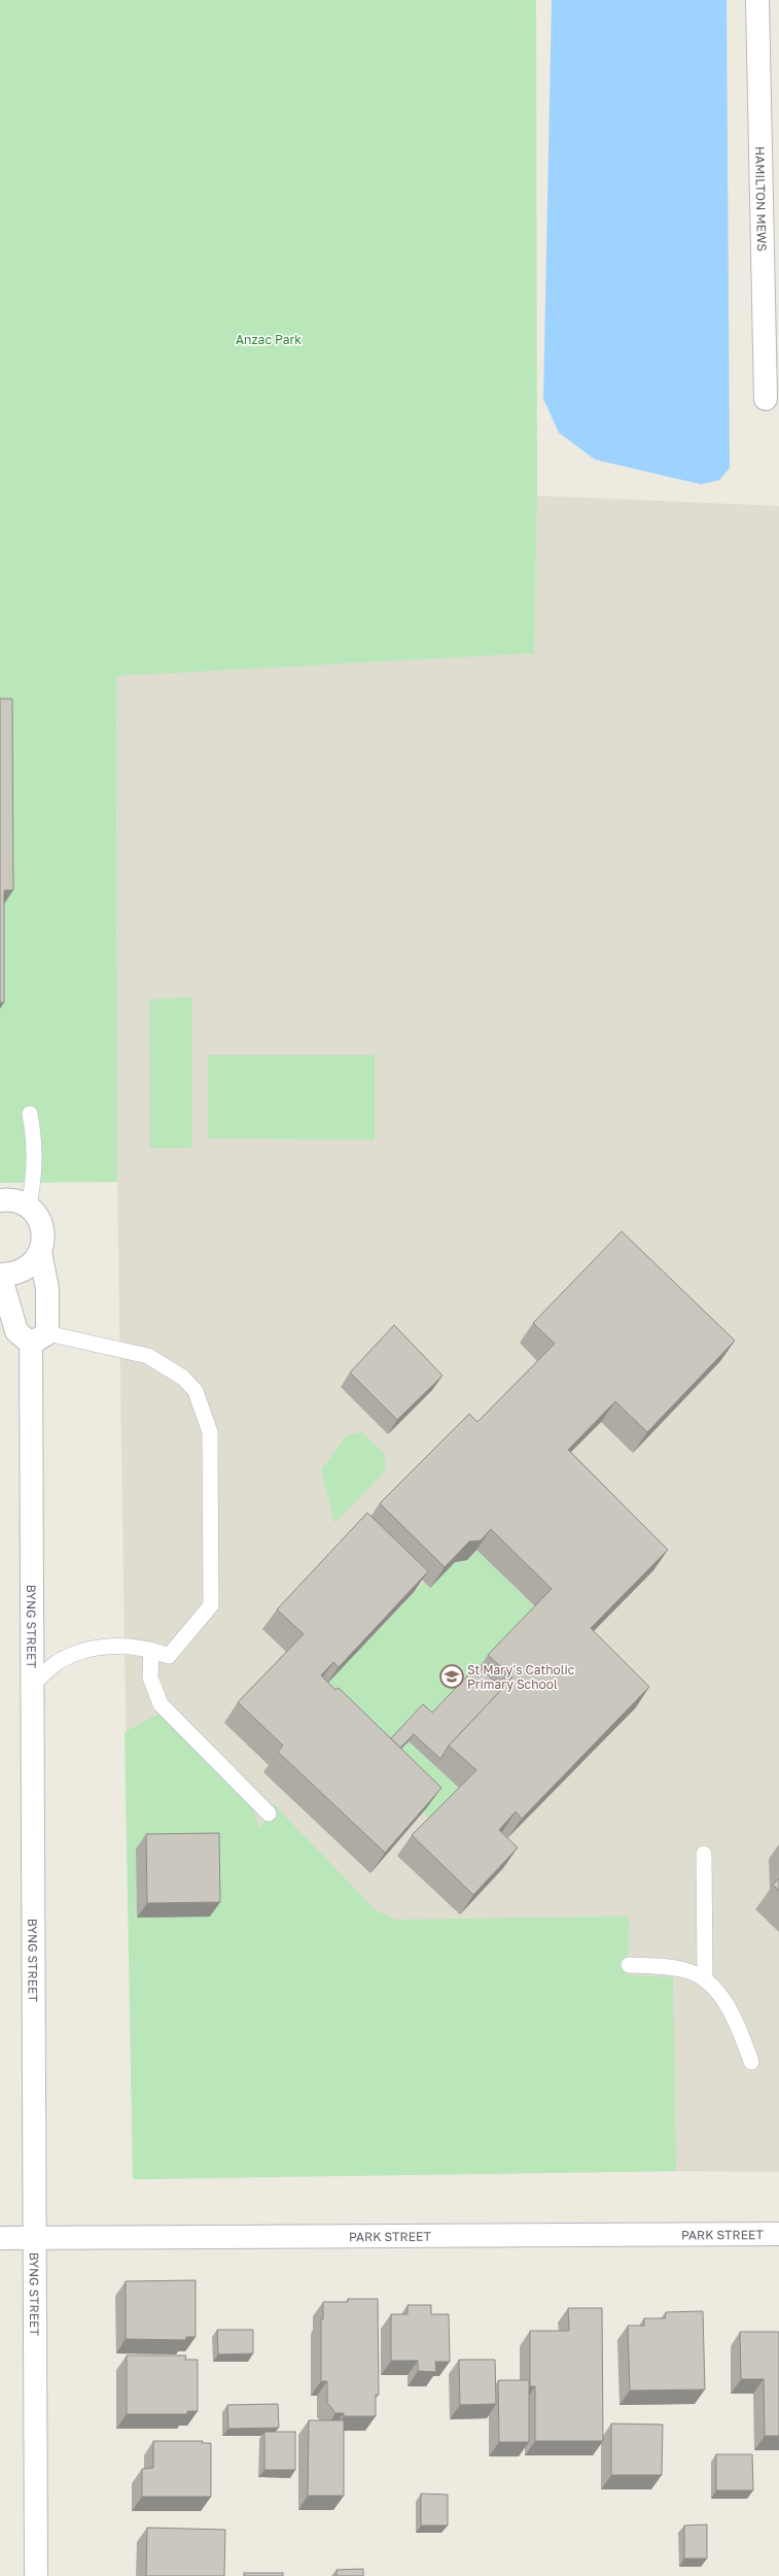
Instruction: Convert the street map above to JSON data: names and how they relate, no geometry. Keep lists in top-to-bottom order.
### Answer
{
  "streets": {
    "street": ["HAMILTON MEWS", "BYNG STREET", "PARK STREET"]
  },
  "crossings": [
    ["BYNG STREET", "PARK STREET"]
  ],
  "parks": ["Anzac Park"],
  "places": {
    "school or university": ["St Mary's Catholic Primary School"]
  }
}
